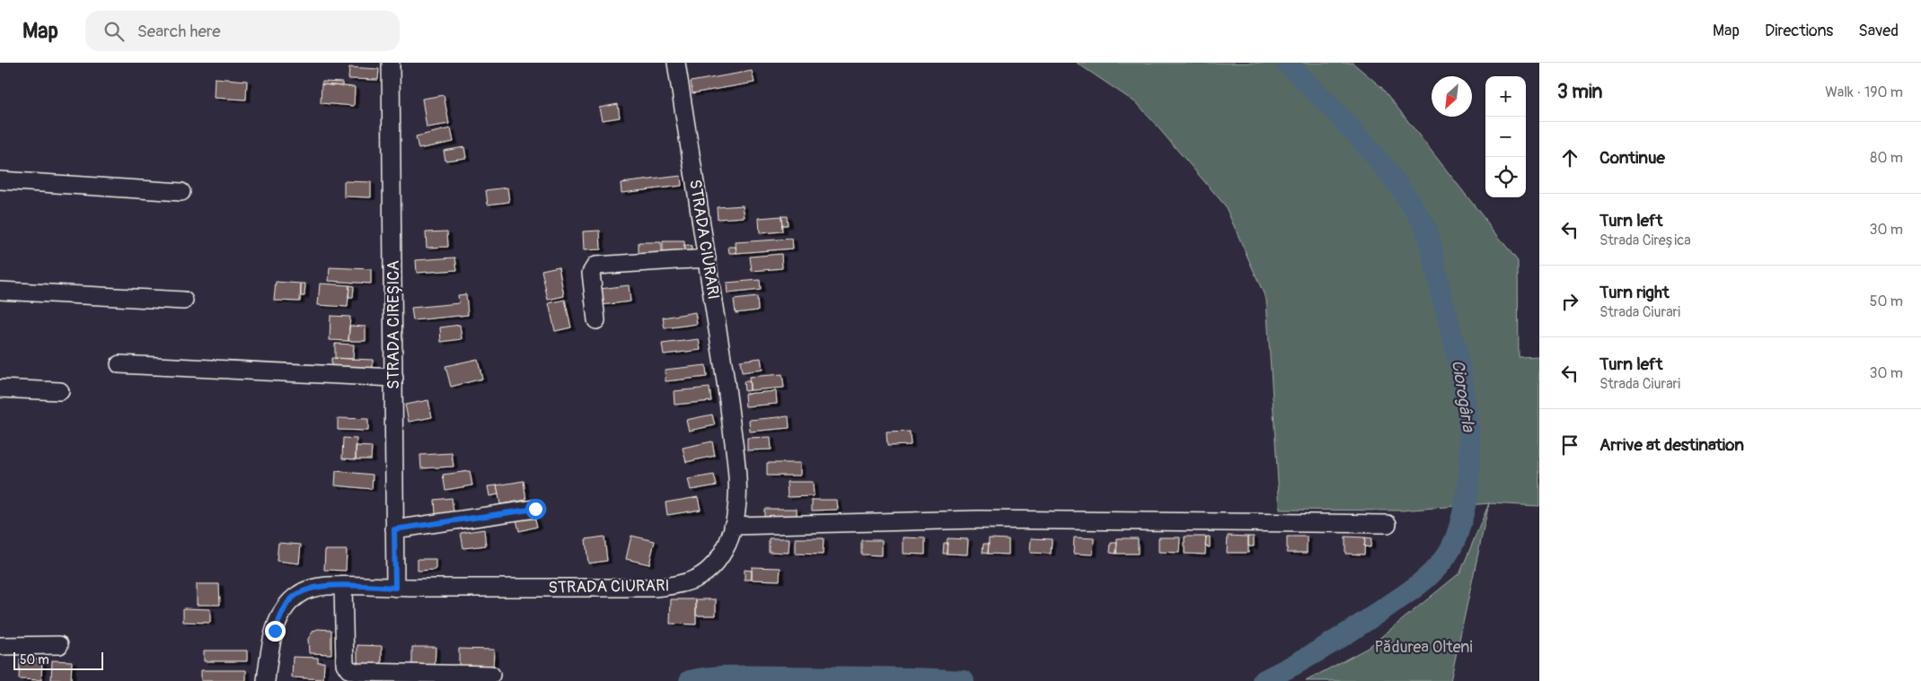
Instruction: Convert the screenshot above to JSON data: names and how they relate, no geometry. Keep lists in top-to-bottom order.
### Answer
{
  "streets": {
    "street": ["STRADA CIURARI", "STRADA CIREȘICA"]
  },
  "crossings": [
    ["STRADA CIURARI", "STRADA CIREȘICA"]
  ],
  "water": ["Ciorogârla"],
  "parks": ["Pădurea Olteni"],
  "scale_bar": "50 m",
  "north": "bottom left",
  "page": {
    "header": "Map",
    "search": "Search here",
    "nav": ["Map", "Directions", "Saved"],
    "heading": ["3 min", "Walk · 190 m"],
    "map_buttons": ["+", "−"],
    "list": [
      ["Continue", "80 m"],
      ["Turn left", "Strada Cireșica", "30 m"],
      ["Turn right", "Strada Ciurari", "50 m"],
      ["Turn left", "Strada Ciurari", "30 m"],
      "Arrive at destination"
    ],
    "scale": "50 m"
  }
}
